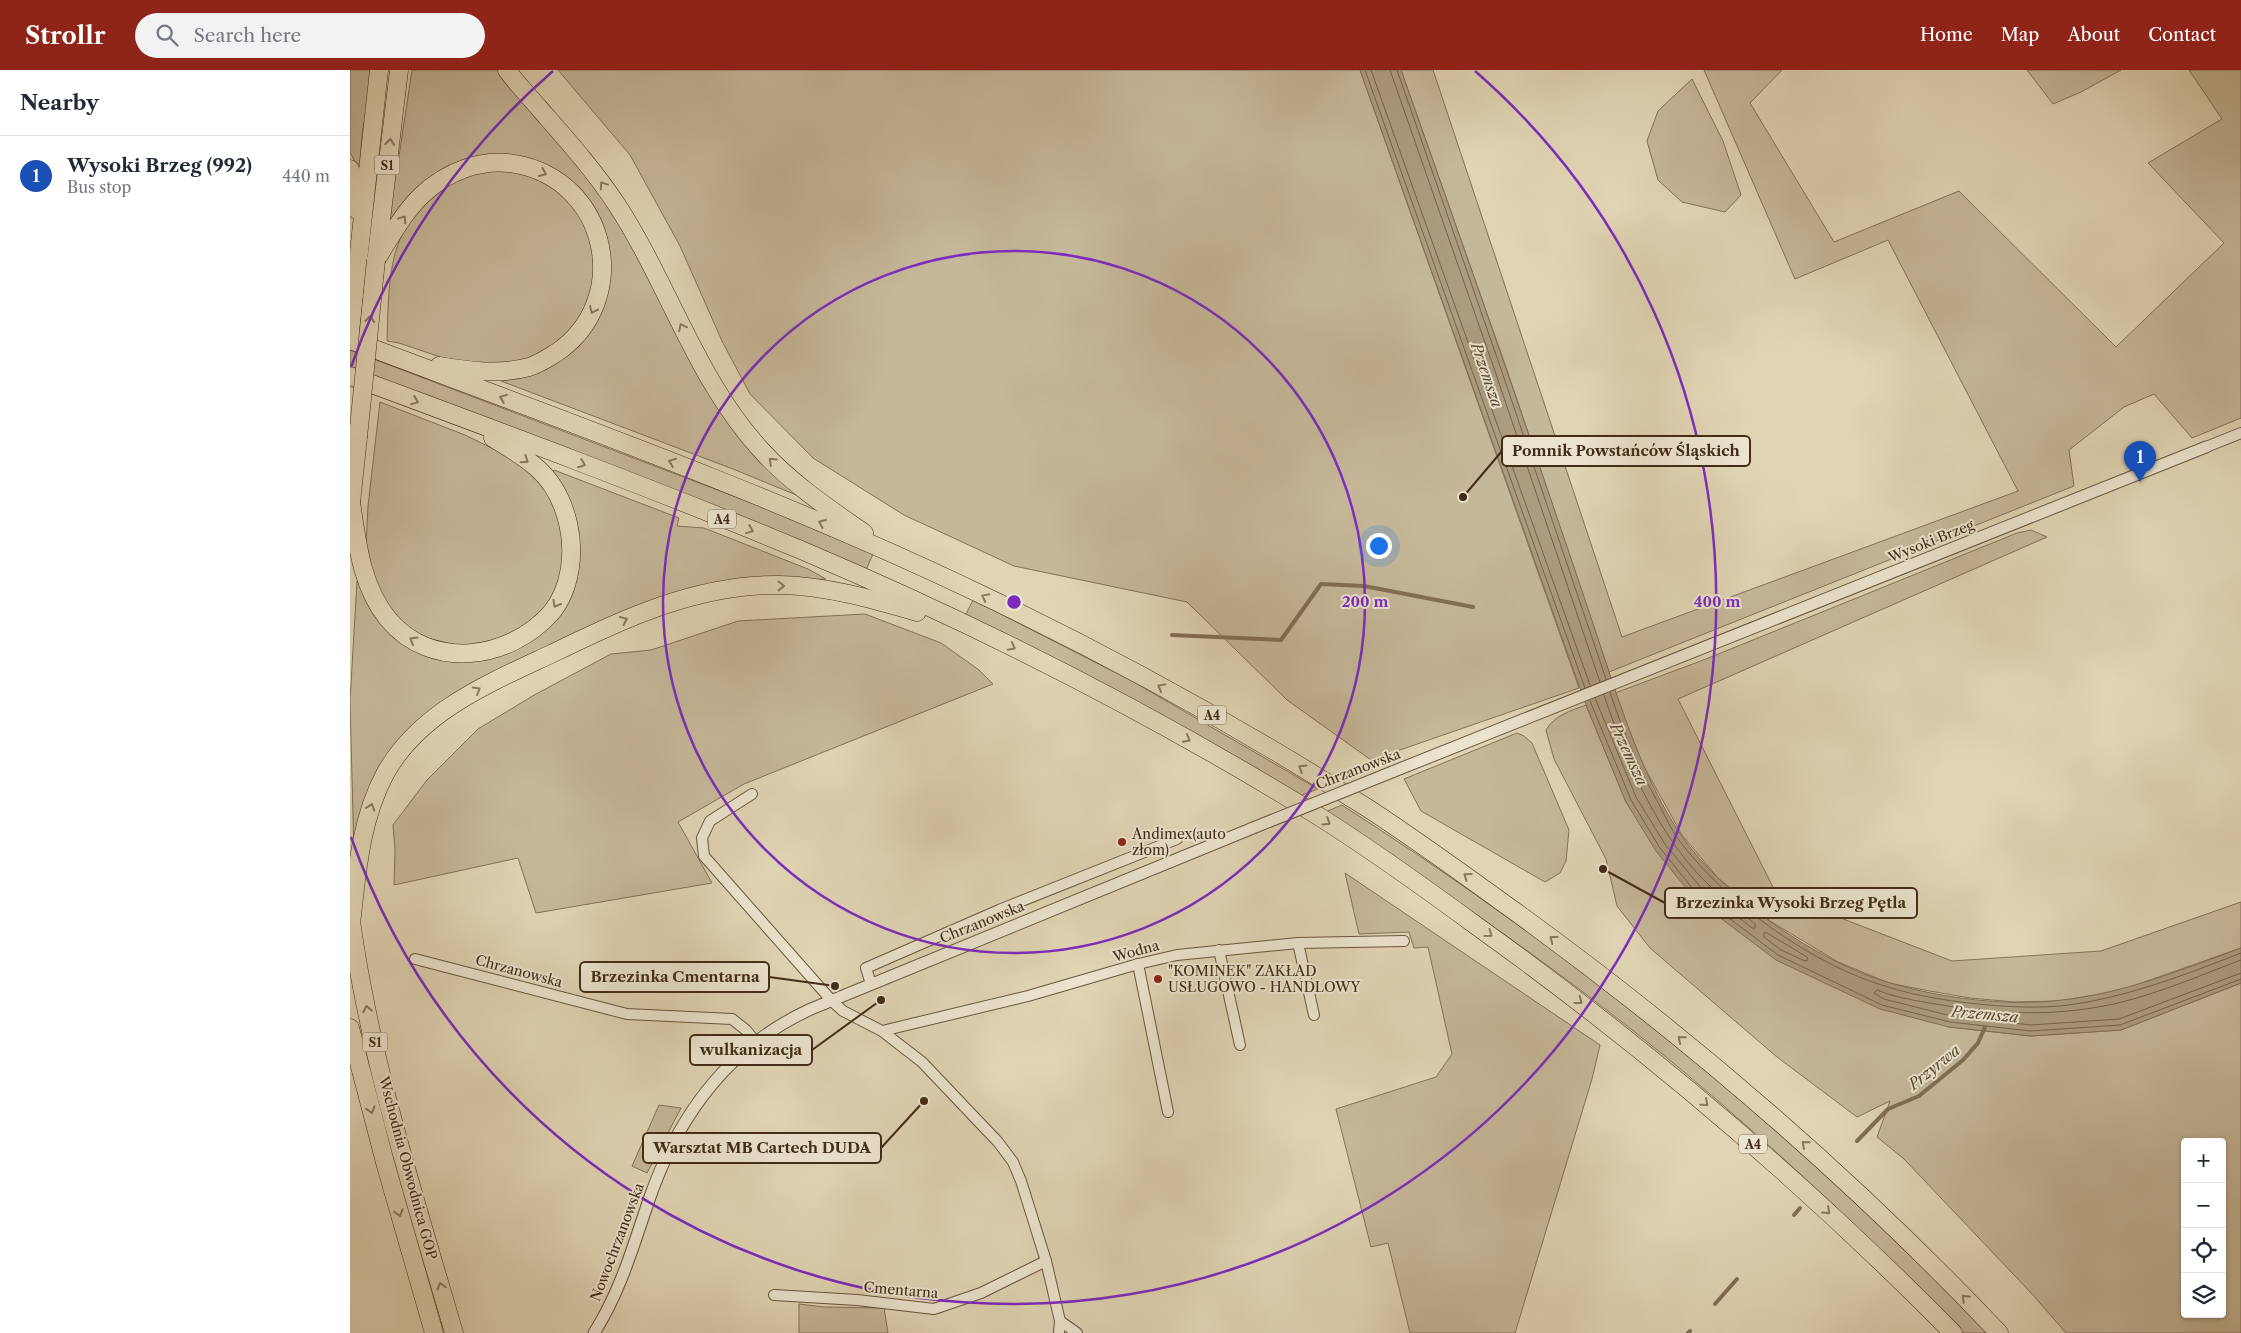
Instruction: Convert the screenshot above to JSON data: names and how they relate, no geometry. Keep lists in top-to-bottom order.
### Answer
{
  "streets": {
    "highway": ["S1", "A4", "Wschodnia Obwodnica GOP"],
    "street": [
      "Wysoki Brzeg",
      "Chrzanowska",
      "Wodna",
      "Nowochrzanowska",
      "Cmentarna"
    ]
  },
  "crossings": [
    ["A4", "Wschodnia Obwodnica GOP"],
    ["Wysoki Brzeg", "Chrzanowska"],
    ["Chrzanowska", "Nowochrzanowska"]
  ],
  "water": ["Przemsza", "Przyrwa"],
  "places": [
    "Pomnik Powstańców Śląskich",
    "Andimex(auto złom)",
    "Brzezinka Wysoki Brzeg Pętla",
    "\"KOMINEK\" ZAKŁAD USŁUGOWO - HANDLOWY",
    "Brzezinka Cmentarna",
    "wulkanizacja",
    "Warsztat MB Cartech DUDA"
  ],
  "page": {
    "header": "Strollr",
    "search": "Search here",
    "nav": [
      "Home",
      "Map",
      "About",
      "Contact"
    ],
    "heading": "Nearby",
    "list": [
      {
        "mark": "1",
        "name": "Wysoki Brzeg (992)",
        "note": "Bus stop",
        "value": "440 m"
      }
    ],
    "pins": "1",
    "map_buttons": ["+", "−"]
  },
  "rings": ["200 m", "400 m"]
}
